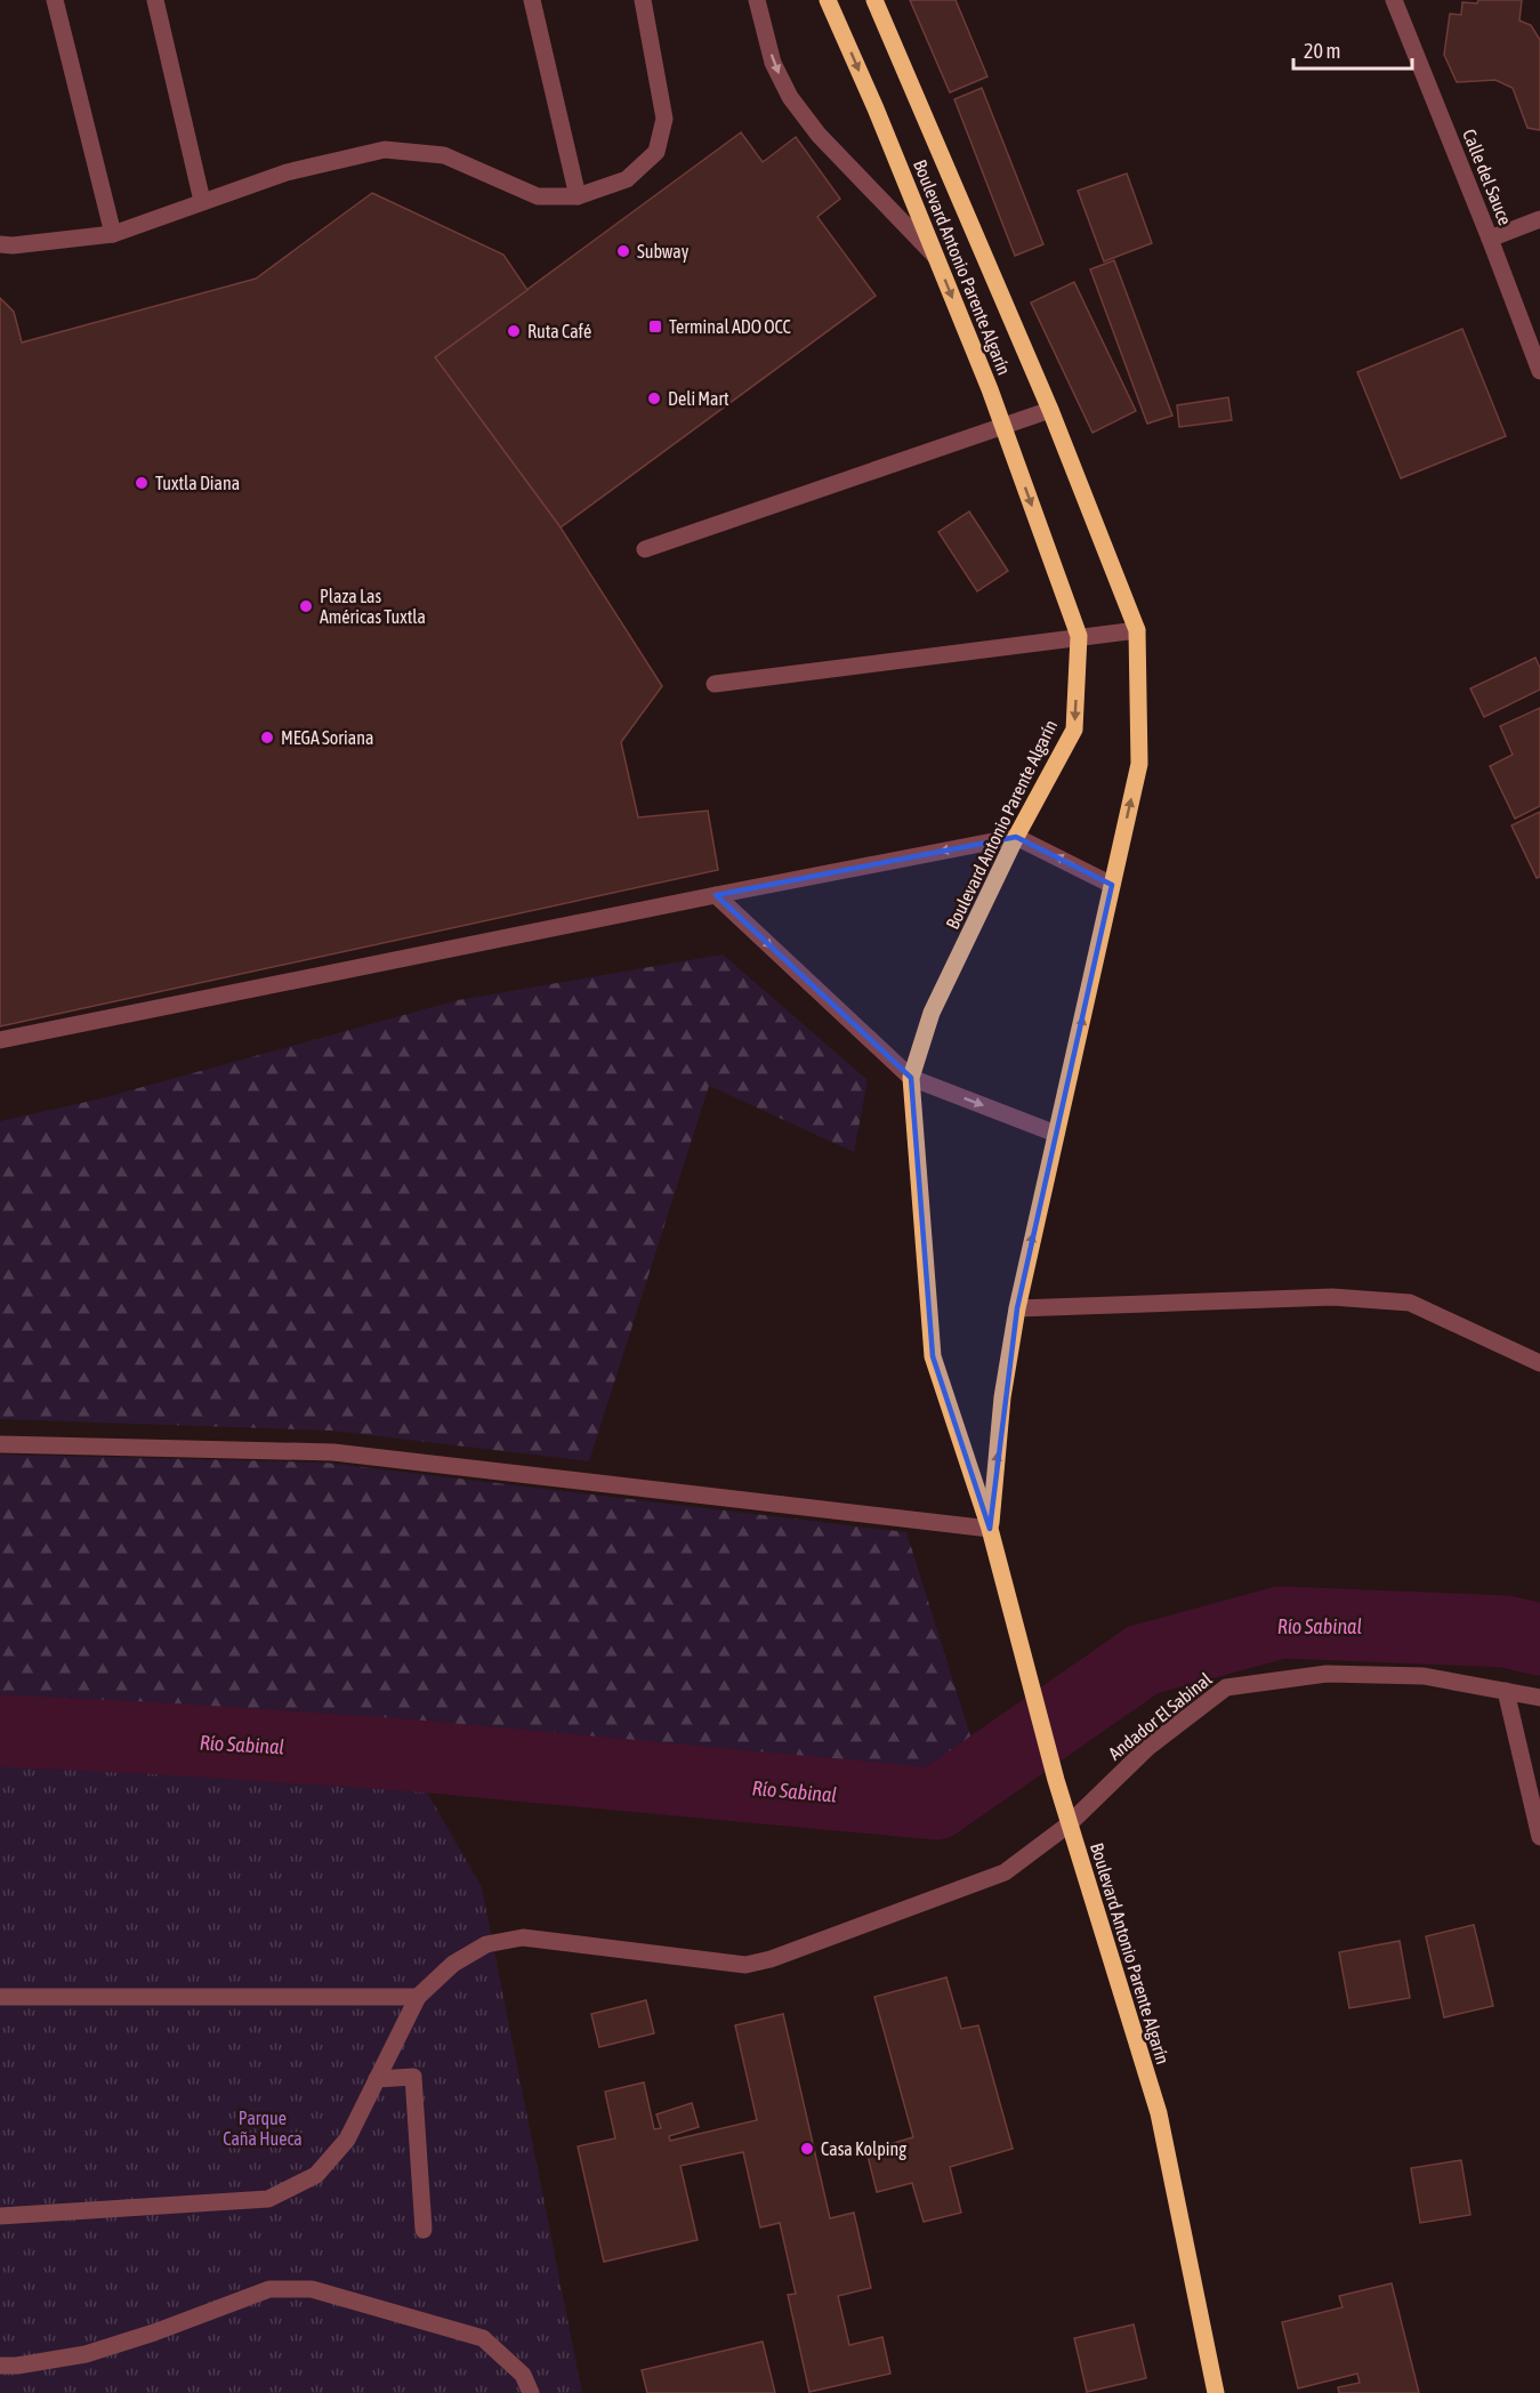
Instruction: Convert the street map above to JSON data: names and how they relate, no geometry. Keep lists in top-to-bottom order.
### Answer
{
  "streets": {
    "main road": ["Boulevard Antonio Parente Algarín"],
    "street": ["Calle del Sauce", "Andador El Sabinal"]
  },
  "crossings": [
    ["Boulevard Antonio Parente Algarín", "Andador El Sabinal"]
  ],
  "water": ["Río Sabinal"],
  "parks": ["Parque Caña Hueca"],
  "places": {
    "other": [
      "Subway",
      "Ruta Café",
      "Deli Mart",
      "Tuxtla Diana",
      "Plaza Las Américas Tuxtla",
      "MEGA Soriana",
      "Casa Kolping"
    ],
    "transit": ["Terminal ADO OCC"]
  },
  "scale_bar": "20 m"
}
